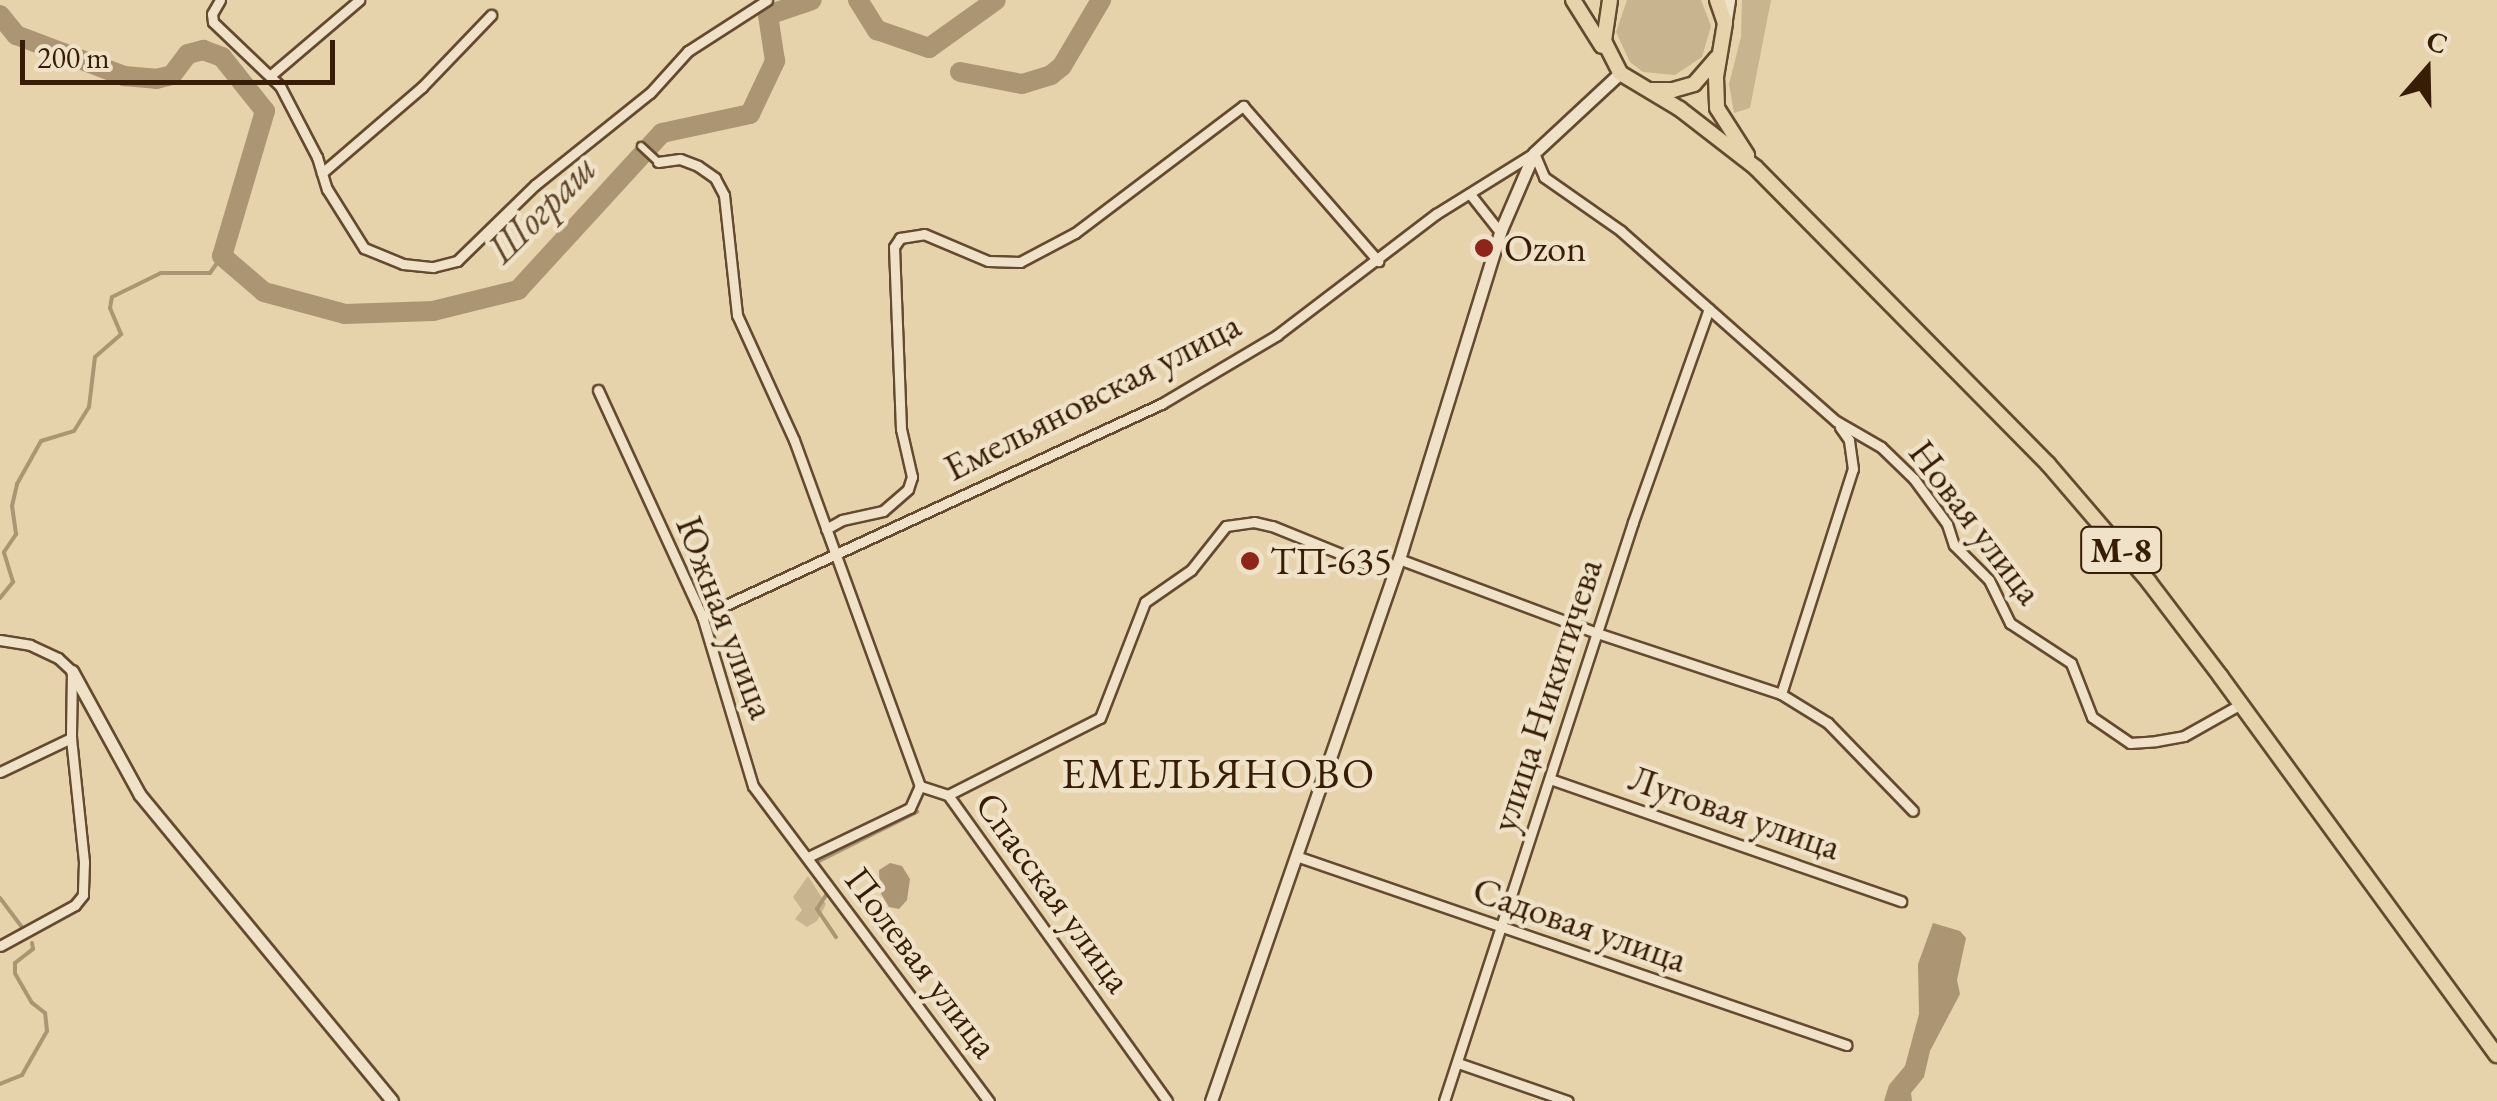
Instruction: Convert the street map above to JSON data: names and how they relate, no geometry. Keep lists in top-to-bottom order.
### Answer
{
  "streets": {
    "main road": ["М-8"],
    "street": [
      "Емельяновская улица",
      "Новая улица",
      "Южная улица",
      "улица Никитичева",
      "Луговая улица",
      "Спасская улица",
      "Садовая улица",
      "Полевая улица"
    ]
  },
  "crossings": [
    ["Емельяновская улица", "Новая улица"],
    ["Емельяновская улица", "Южная улица"],
    ["Емельяновская улица", "Спасская улица"],
    ["Новая улица", "М-8"],
    ["Новая улица", "улица Никитичева"],
    ["Южная улица", "Полевая улица"],
    ["улица Никитичева", "Луговая улица"],
    ["улица Никитичева", "Садовая улица"]
  ],
  "districts": ["ЕМЕЛЬЯНОВО"],
  "water": ["Шограш"],
  "places": ["Ozon", "ТП-635"],
  "scale_bar": "200 m",
  "north": "top"
}
